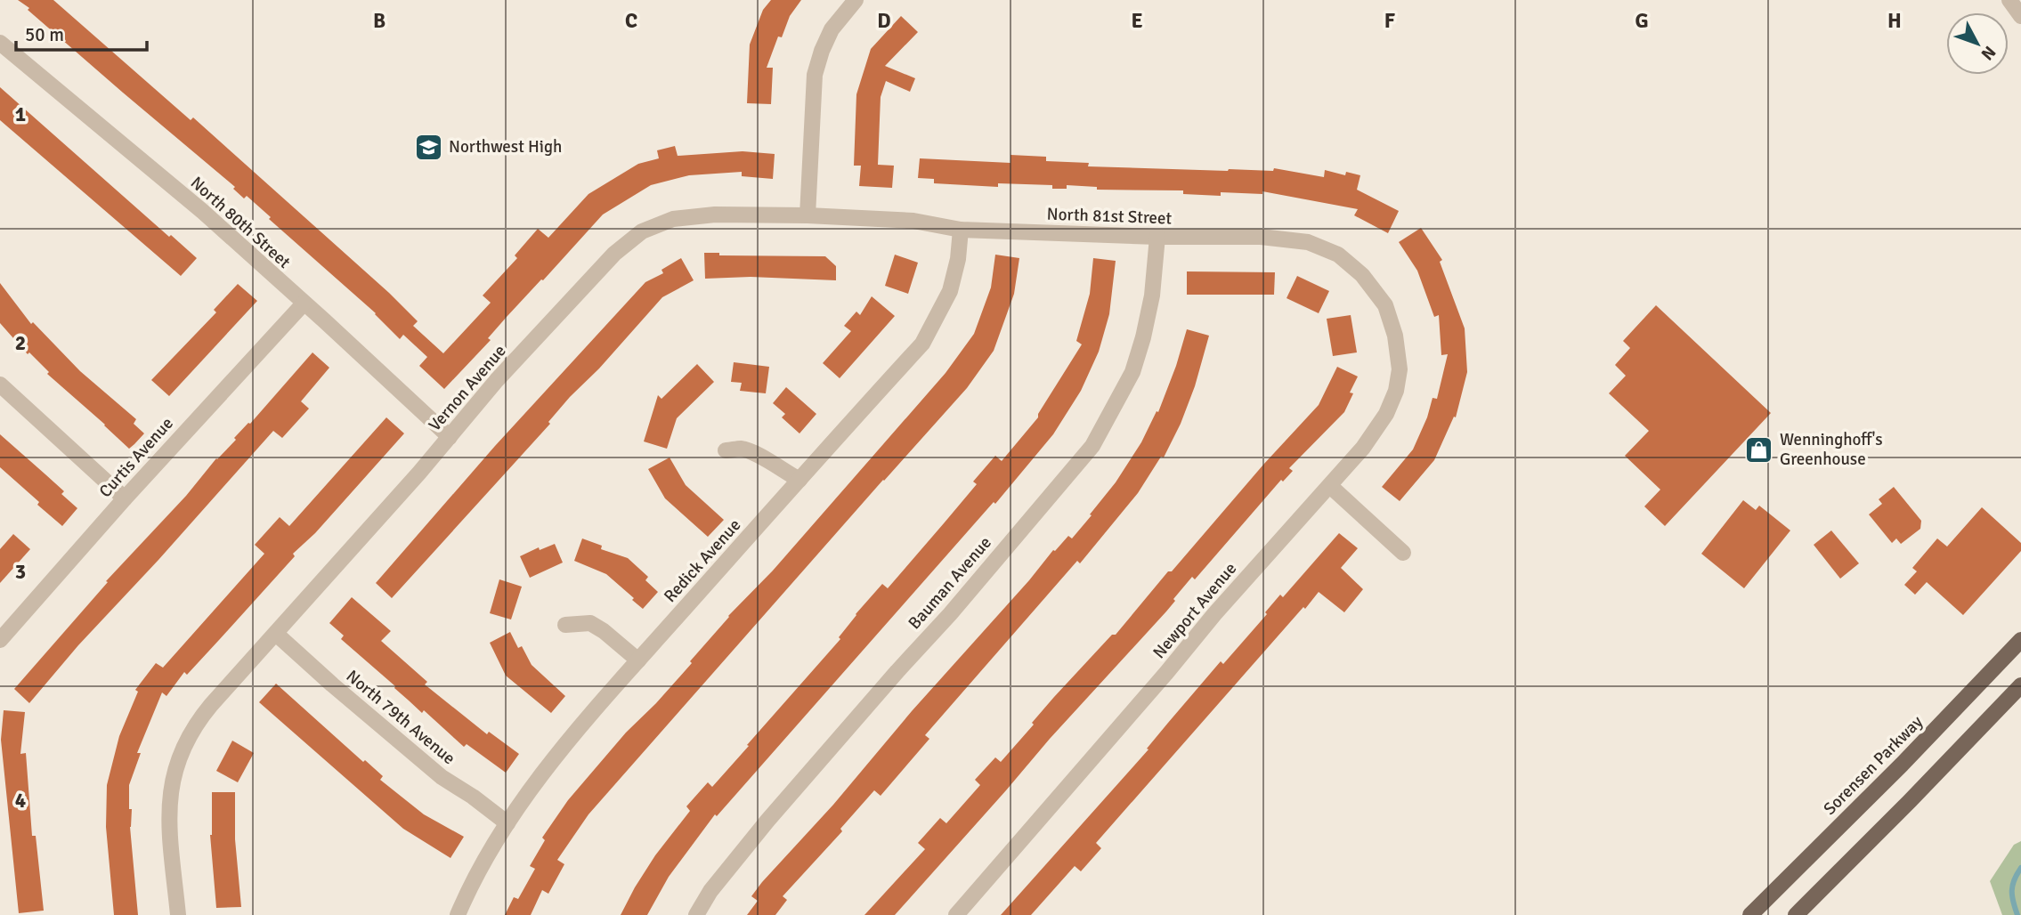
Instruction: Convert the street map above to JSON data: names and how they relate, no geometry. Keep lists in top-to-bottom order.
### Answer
{
  "streets": {
    "main road": ["Sorensen Parkway"],
    "street": [
      "North 81st Street",
      "North 80th Street",
      "Vernon Avenue",
      "Curtis Avenue",
      "Redick Avenue",
      "Bauman Avenue",
      "Newport Avenue",
      "North 79th Avenue"
    ]
  },
  "crossings": [
    ["North 81st Street", "Vernon Avenue"],
    ["North 81st Street", "Redick Avenue"],
    ["North 81st Street", "Bauman Avenue"],
    ["North 81st Street", "Newport Avenue"],
    ["North 80th Street", "Vernon Avenue"],
    ["North 80th Street", "Curtis Avenue"],
    ["Vernon Avenue", "North 79th Avenue"],
    ["Redick Avenue", "North 79th Avenue"]
  ],
  "places": {
    "school or university": ["Northwest High"],
    "shop": ["Wenninghoff's Greenhouse"]
  },
  "scale_bar": "50 m",
  "north": "bottom right",
  "grid": {
    "columns": [
      "B",
      "C",
      "D",
      "E",
      "F",
      "G",
      "H"
    ],
    "rows": [
      "1",
      "2",
      "3",
      "4"
    ]
  }
}
